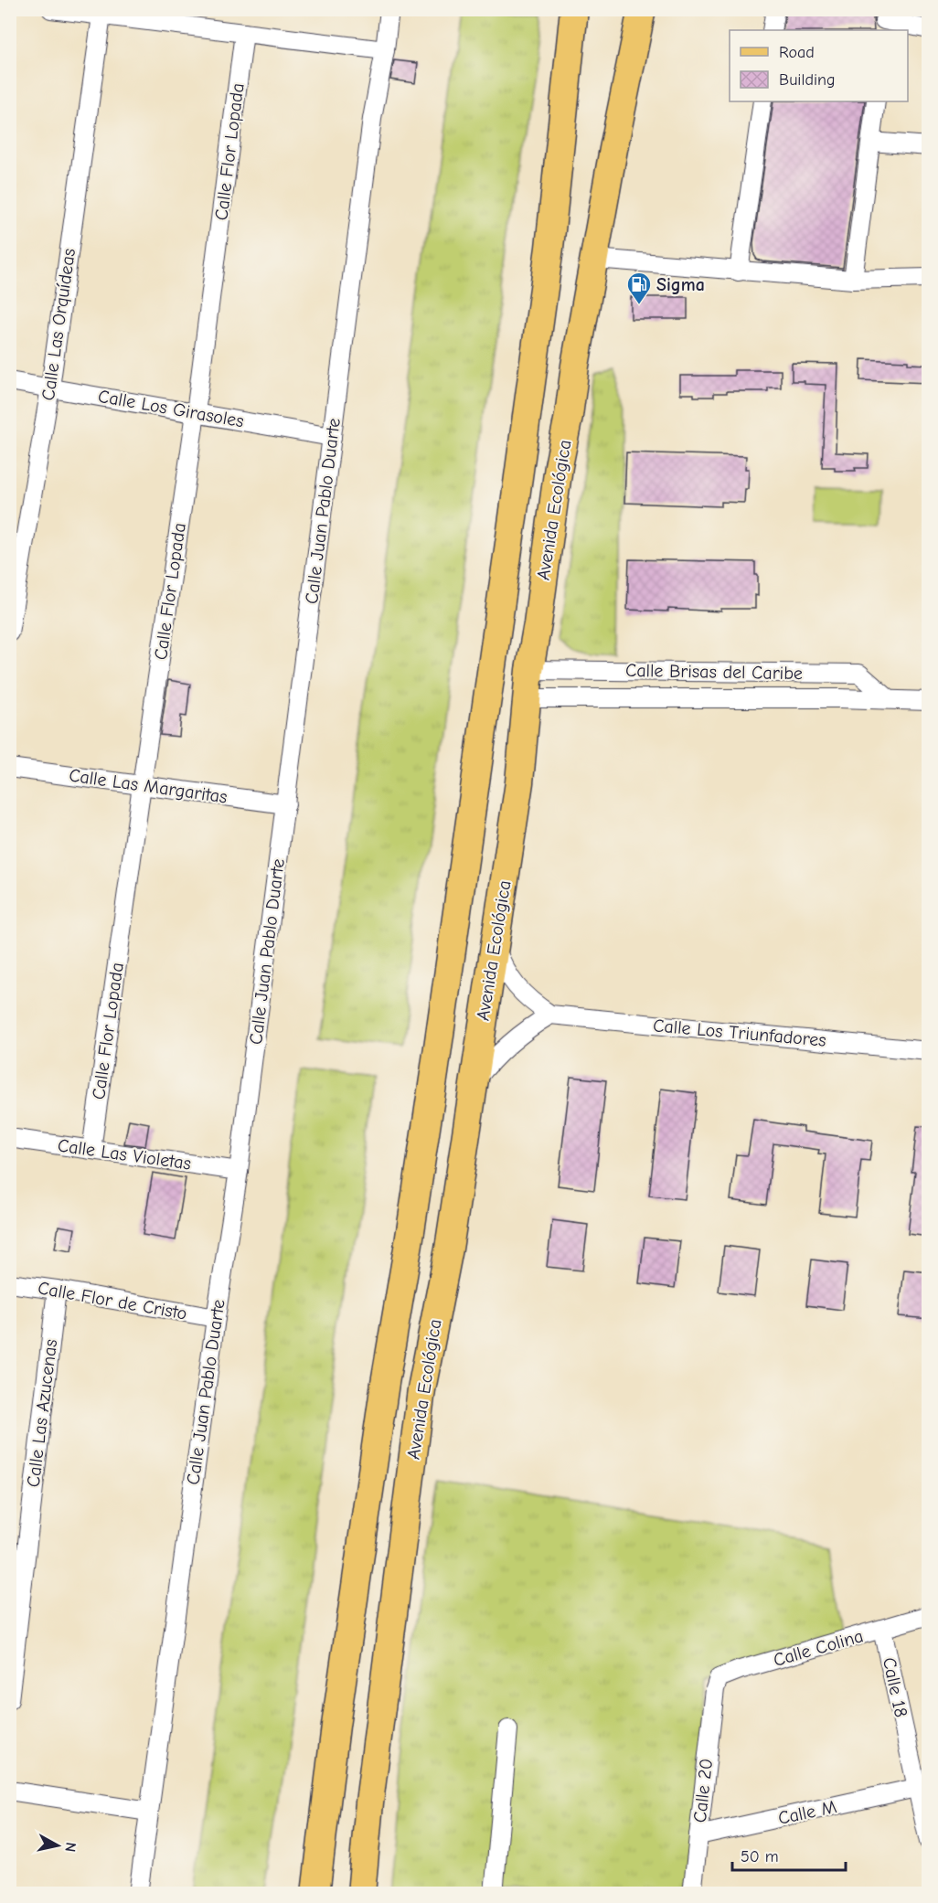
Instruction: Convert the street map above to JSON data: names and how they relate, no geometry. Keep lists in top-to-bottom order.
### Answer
{
  "streets": {
    "main road": ["Avenida Ecológica"],
    "street": [
      "Calle Flor Lopada",
      "Calle Las Orquídeas",
      "Calle Los Girasoles",
      "Calle Juan Pablo Duarte",
      "Calle Brisas del Caribe",
      "Calle Las Margaritas",
      "Calle Los Triunfadores",
      "Calle Las Violetas",
      "Calle Flor de Cristo",
      "Calle Las Azucenas",
      "Calle Colina",
      "Calle 18",
      "Calle 20",
      "Calle M"
    ]
  },
  "crossings": [
    ["Calle Flor Lopada", "Calle Los Girasoles"],
    ["Calle Flor Lopada", "Calle Las Margaritas"],
    ["Calle Flor Lopada", "Calle Las Violetas"],
    ["Calle Las Orquídeas", "Calle Los Girasoles"],
    ["Calle Los Girasoles", "Calle Juan Pablo Duarte"],
    ["Avenida Ecológica", "Calle Brisas del Caribe"],
    ["Avenida Ecológica", "Calle Los Triunfadores"],
    ["Calle Juan Pablo Duarte", "Calle Las Margaritas"],
    ["Calle Juan Pablo Duarte", "Calle Las Violetas"],
    ["Calle Juan Pablo Duarte", "Calle Flor de Cristo"],
    ["Calle Flor de Cristo", "Calle Las Azucenas"],
    ["Calle Colina", "Calle 18"],
    ["Calle Colina", "Calle 20"],
    ["Calle 18", "Calle M"],
    ["Calle 20", "Calle M"]
  ],
  "places": {
    "fuel station": ["Sigma"]
  },
  "legend": ["Road", "Building"],
  "scale_bar": "50 m",
  "north": "right"
}
